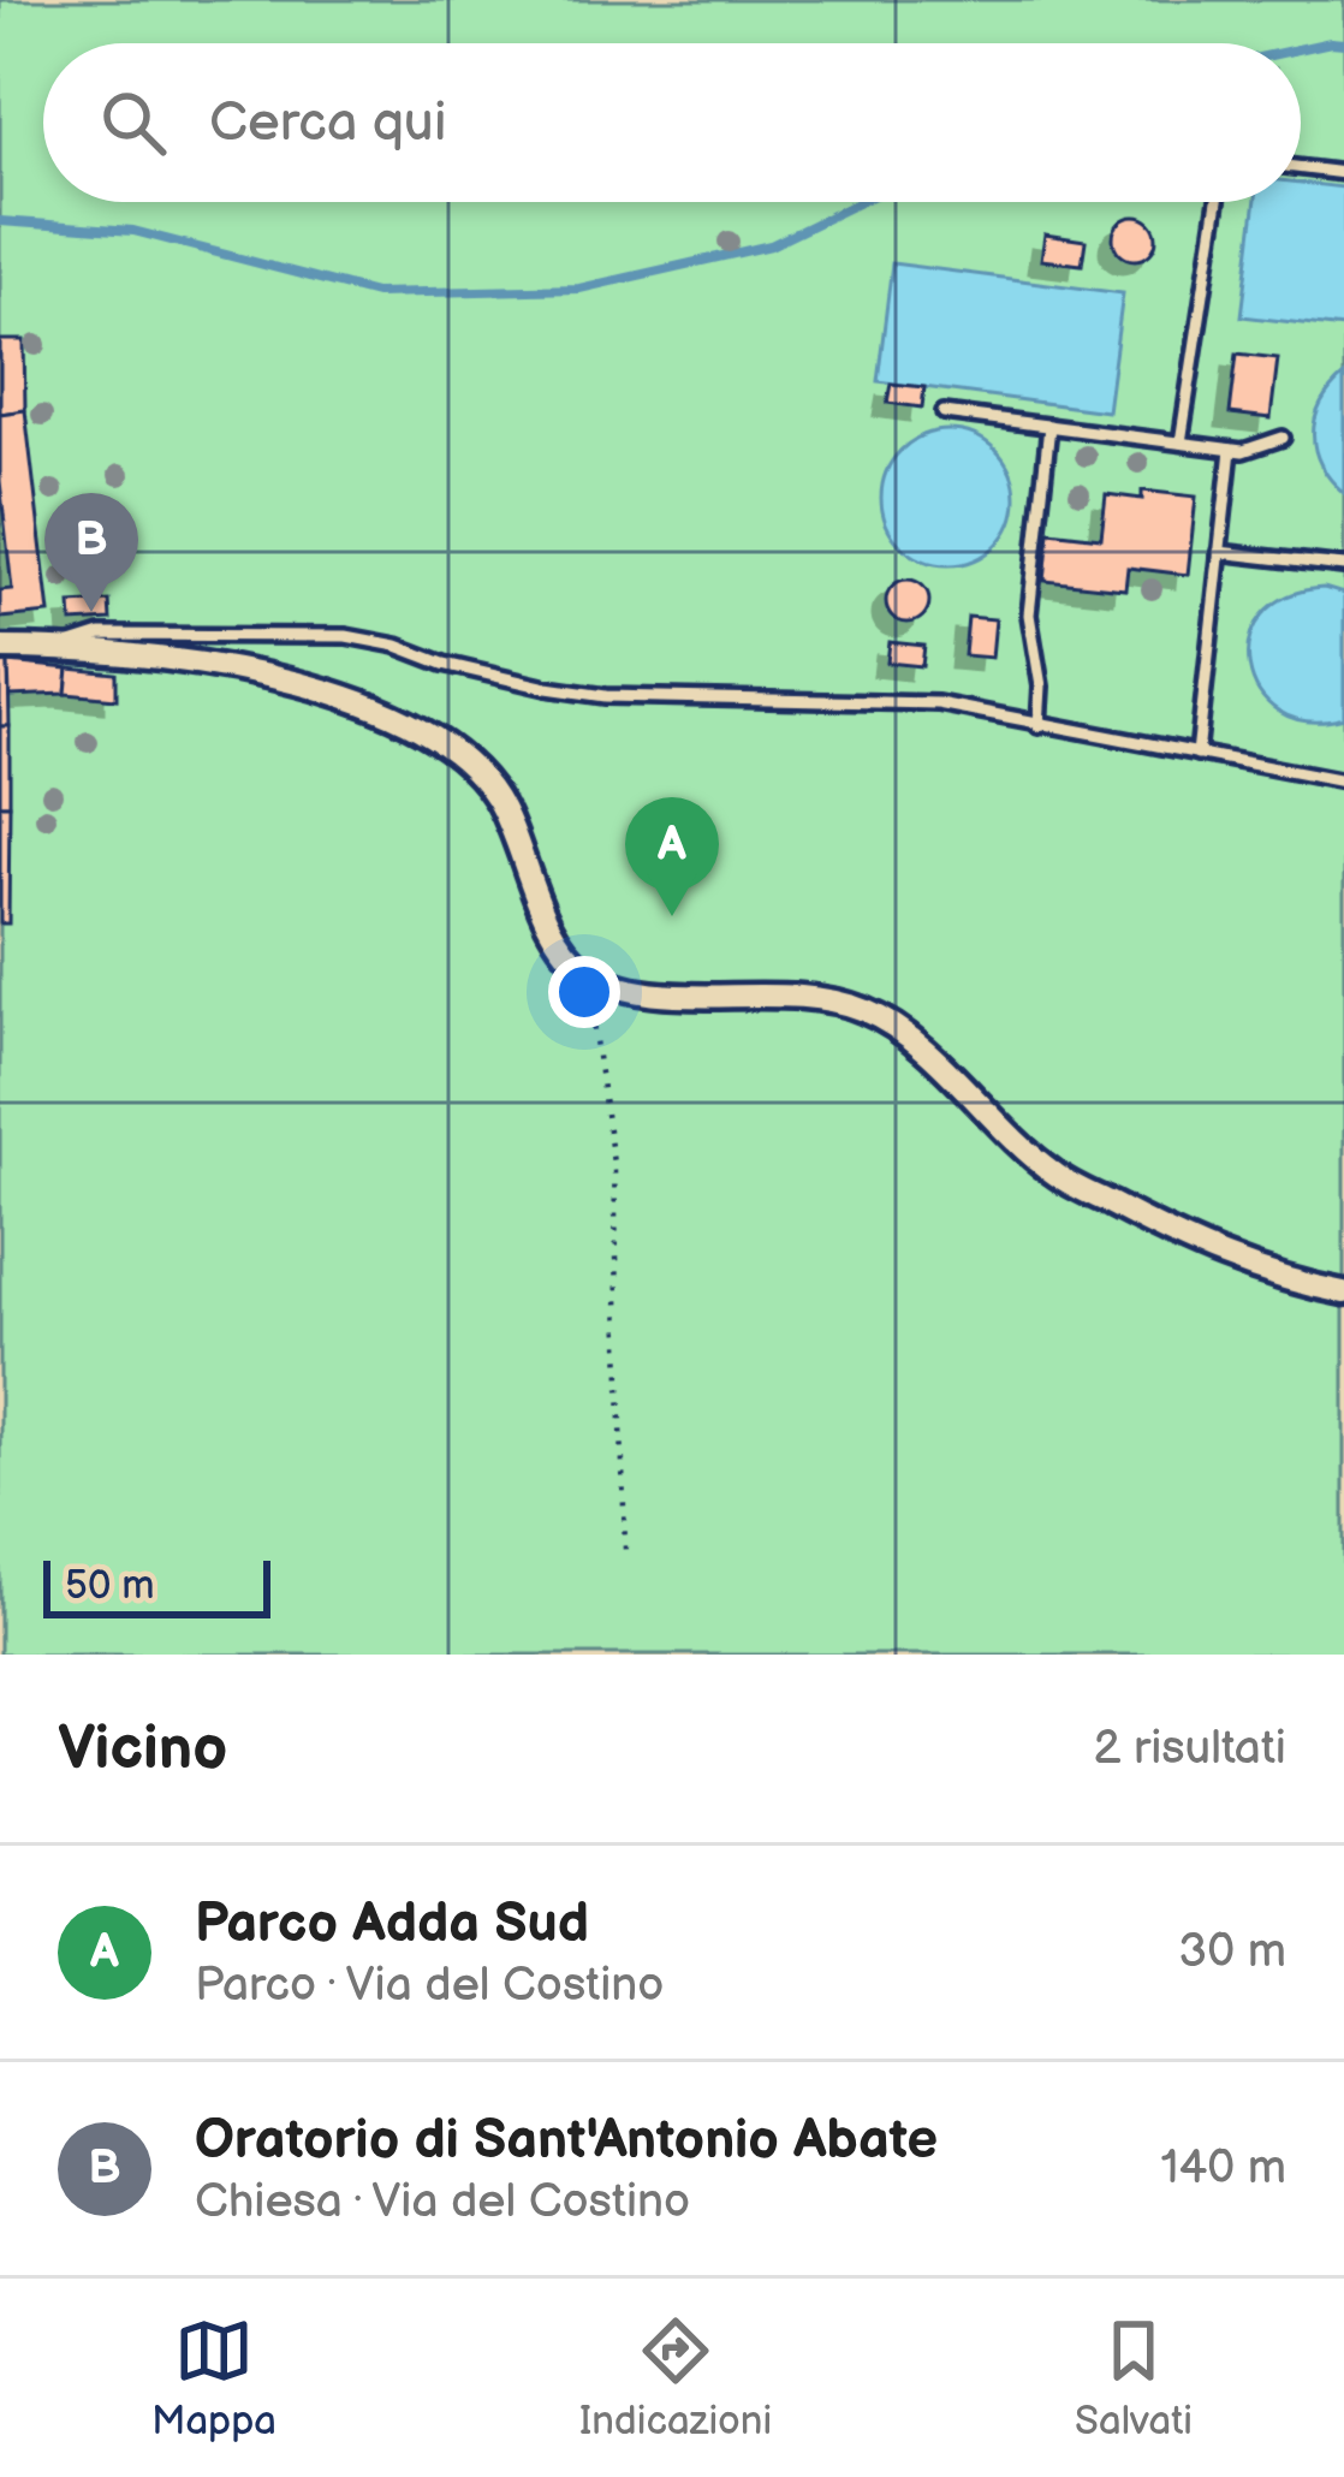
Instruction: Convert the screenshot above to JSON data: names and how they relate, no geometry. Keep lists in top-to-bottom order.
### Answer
{
  "scale_bar": "50 m",
  "page": {
    "search": "Cerca qui",
    "pins": ["B", "A"],
    "scale": "50 m",
    "heading": ["Vicino", "2 risultati"],
    "list": [
      {
        "mark": "A",
        "name": "Parco Adda Sud",
        "note": "Parco · Via del Costino",
        "value": "30 m"
      },
      {
        "mark": "B",
        "name": "Oratorio di Sant'Antonio Abate",
        "note": "Chiesa · Via del Costino",
        "value": "140 m"
      }
    ],
    "nav": ["Mappa", "Indicazioni", "Salvati"]
  }
}
